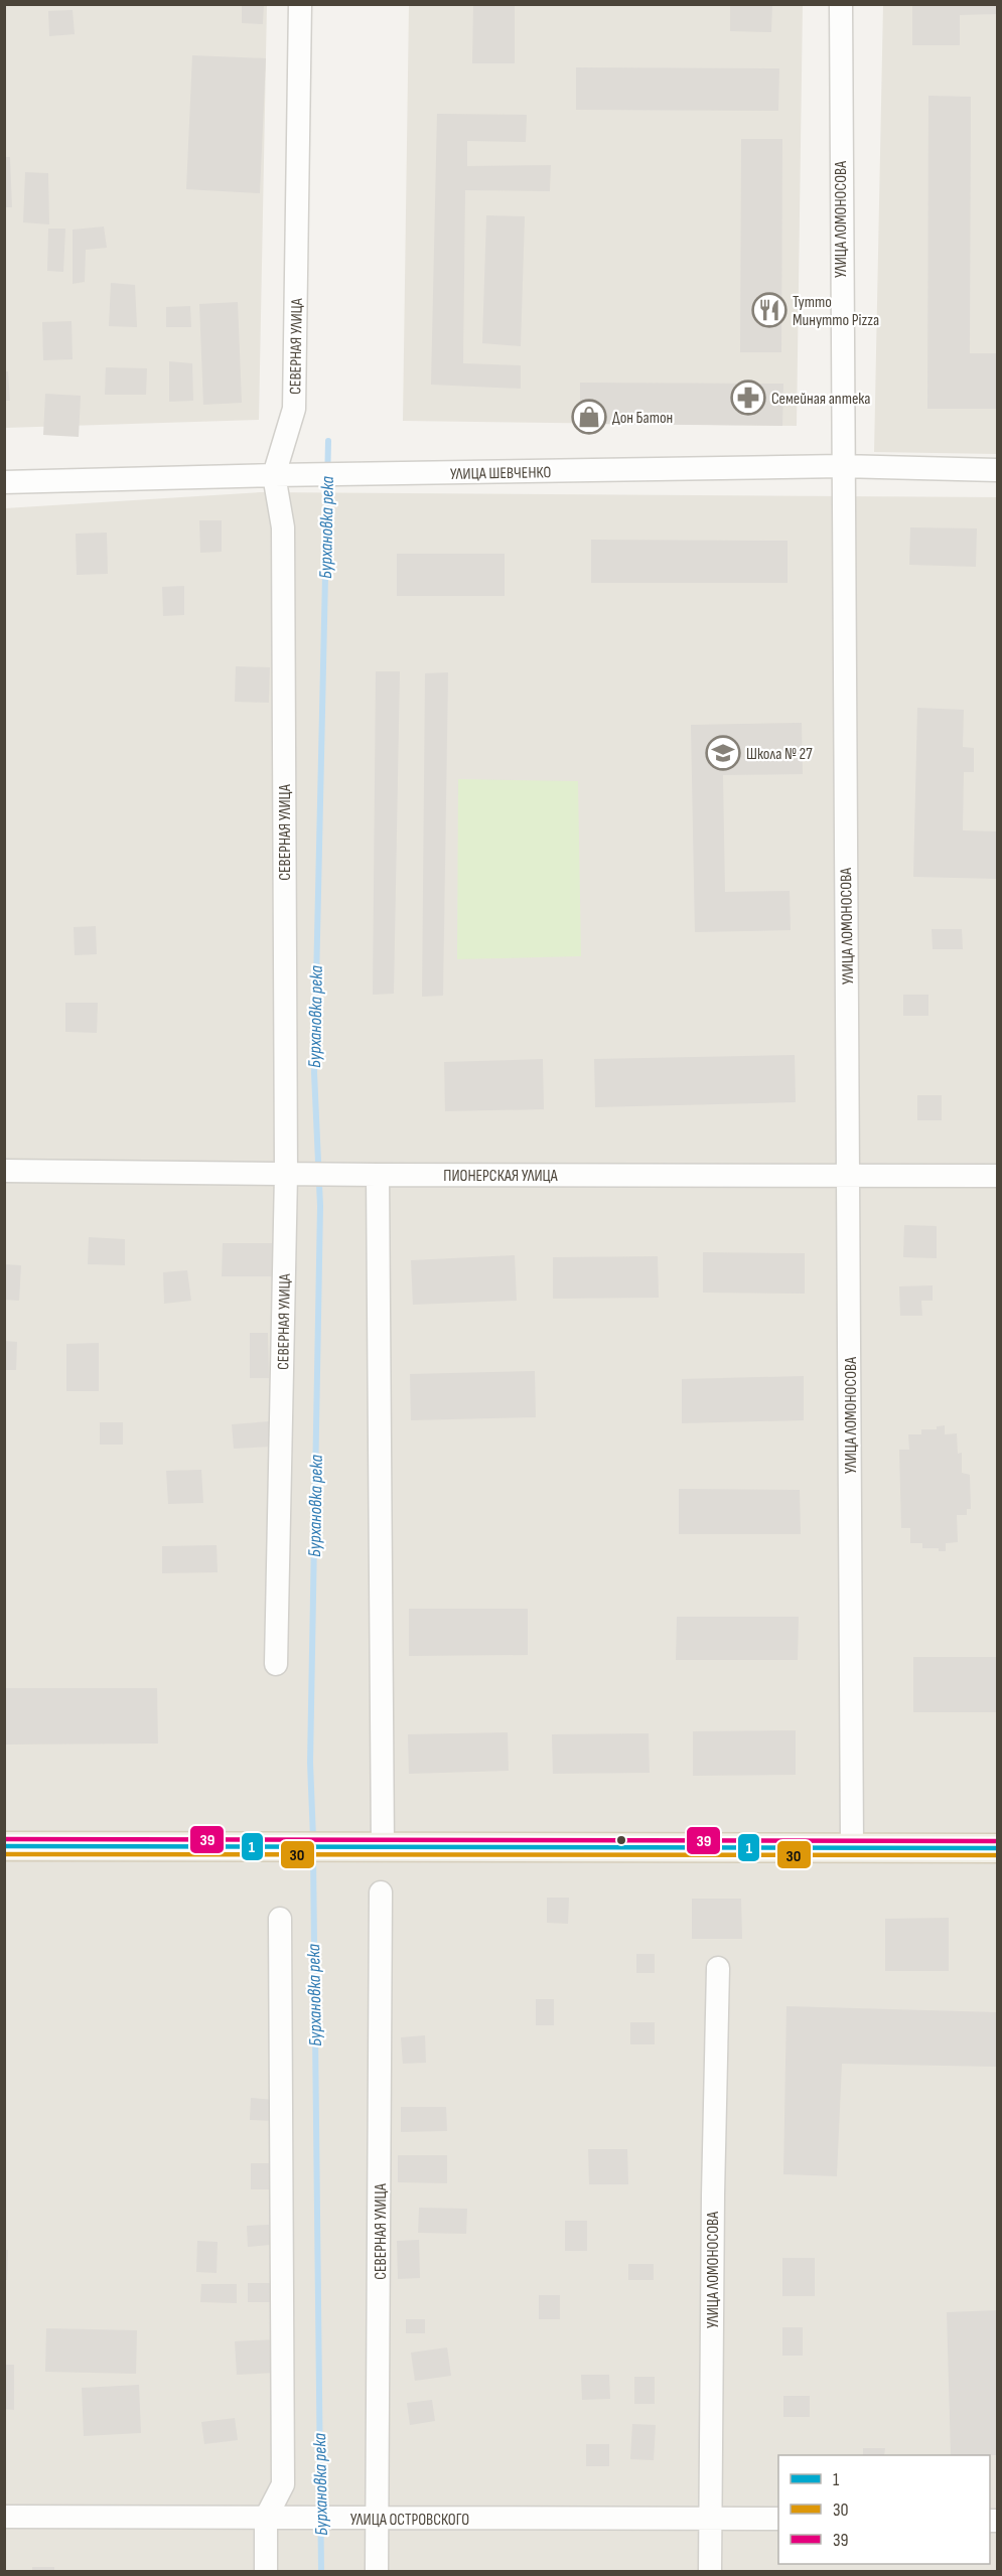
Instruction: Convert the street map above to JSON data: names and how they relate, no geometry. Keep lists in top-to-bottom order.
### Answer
{
  "streets": {
    "street": [
      "УЛИЦА ЛОМОНОСОВА",
      "СЕВЕРНАЯ УЛИЦА",
      "УЛИЦА ШЕВЧЕНКО",
      "ПИОНЕРСКАЯ УЛИЦА",
      "УЛИЦА ОСТРОВСКОГО"
    ]
  },
  "crossings": [
    ["УЛИЦА ЛОМОНОСОВА", "УЛИЦА ШЕВЧЕНКО"],
    ["УЛИЦА ЛОМОНОСОВА", "ПИОНЕРСКАЯ УЛИЦА"],
    ["УЛИЦА ЛОМОНОСОВА", "УЛИЦА ОСТРОВСКОГО"],
    ["СЕВЕРНАЯ УЛИЦА", "УЛИЦА ШЕВЧЕНКО"],
    ["СЕВЕРНАЯ УЛИЦА", "ПИОНЕРСКАЯ УЛИЦА"],
    ["СЕВЕРНАЯ УЛИЦА", "УЛИЦА ОСТРОВСКОГО"]
  ],
  "water": ["Бурхановка река"],
  "places": {
    "restaurant": ["Тутто Минутто Pizza"],
    "pharmacy": ["Семейная аптека"],
    "shop": ["Дон Батон"],
    "school or university": ["Школа № 27"]
  },
  "lines": ["transit line 39", "transit line 1", "transit line 30"],
  "legend": ["1", "30", "39"]
}
